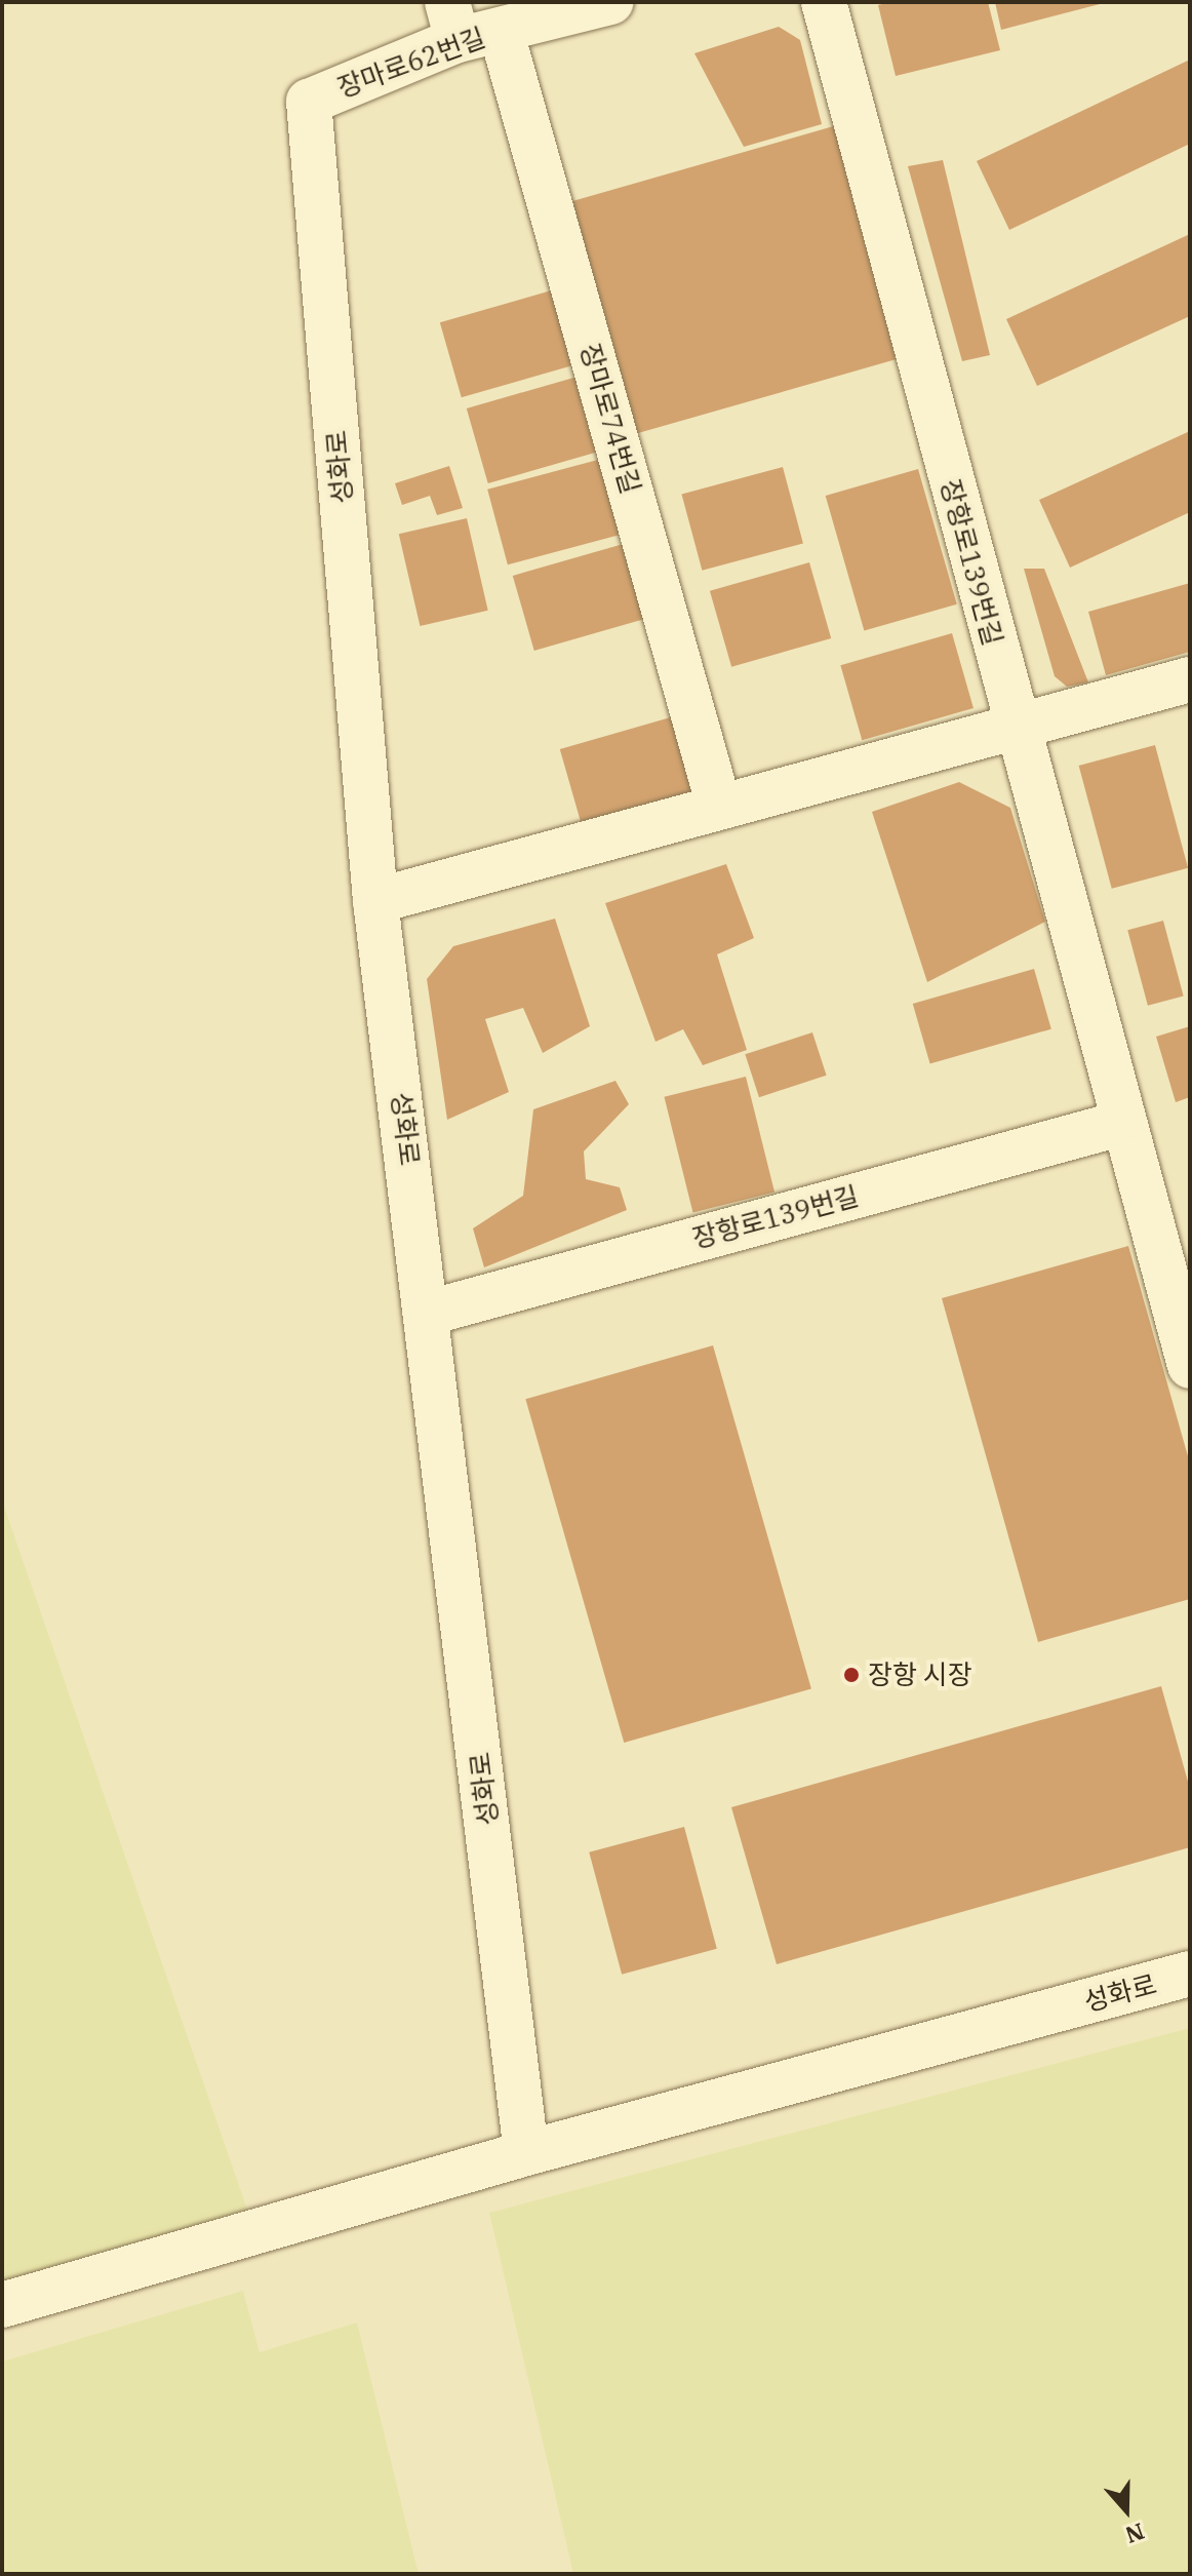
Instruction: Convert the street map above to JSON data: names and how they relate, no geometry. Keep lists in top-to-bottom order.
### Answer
{
  "streets": {
    "street": [
      "장마로62번길",
      "장마로74번길",
      "성화로",
      "장항로139번길"
    ]
  },
  "crossings": [
    ["장마로62번길", "장마로74번길"],
    ["장마로62번길", "성화로"],
    ["성화로", "장항로139번길"]
  ],
  "places": ["장항 시장"],
  "north": "bottom"
}
